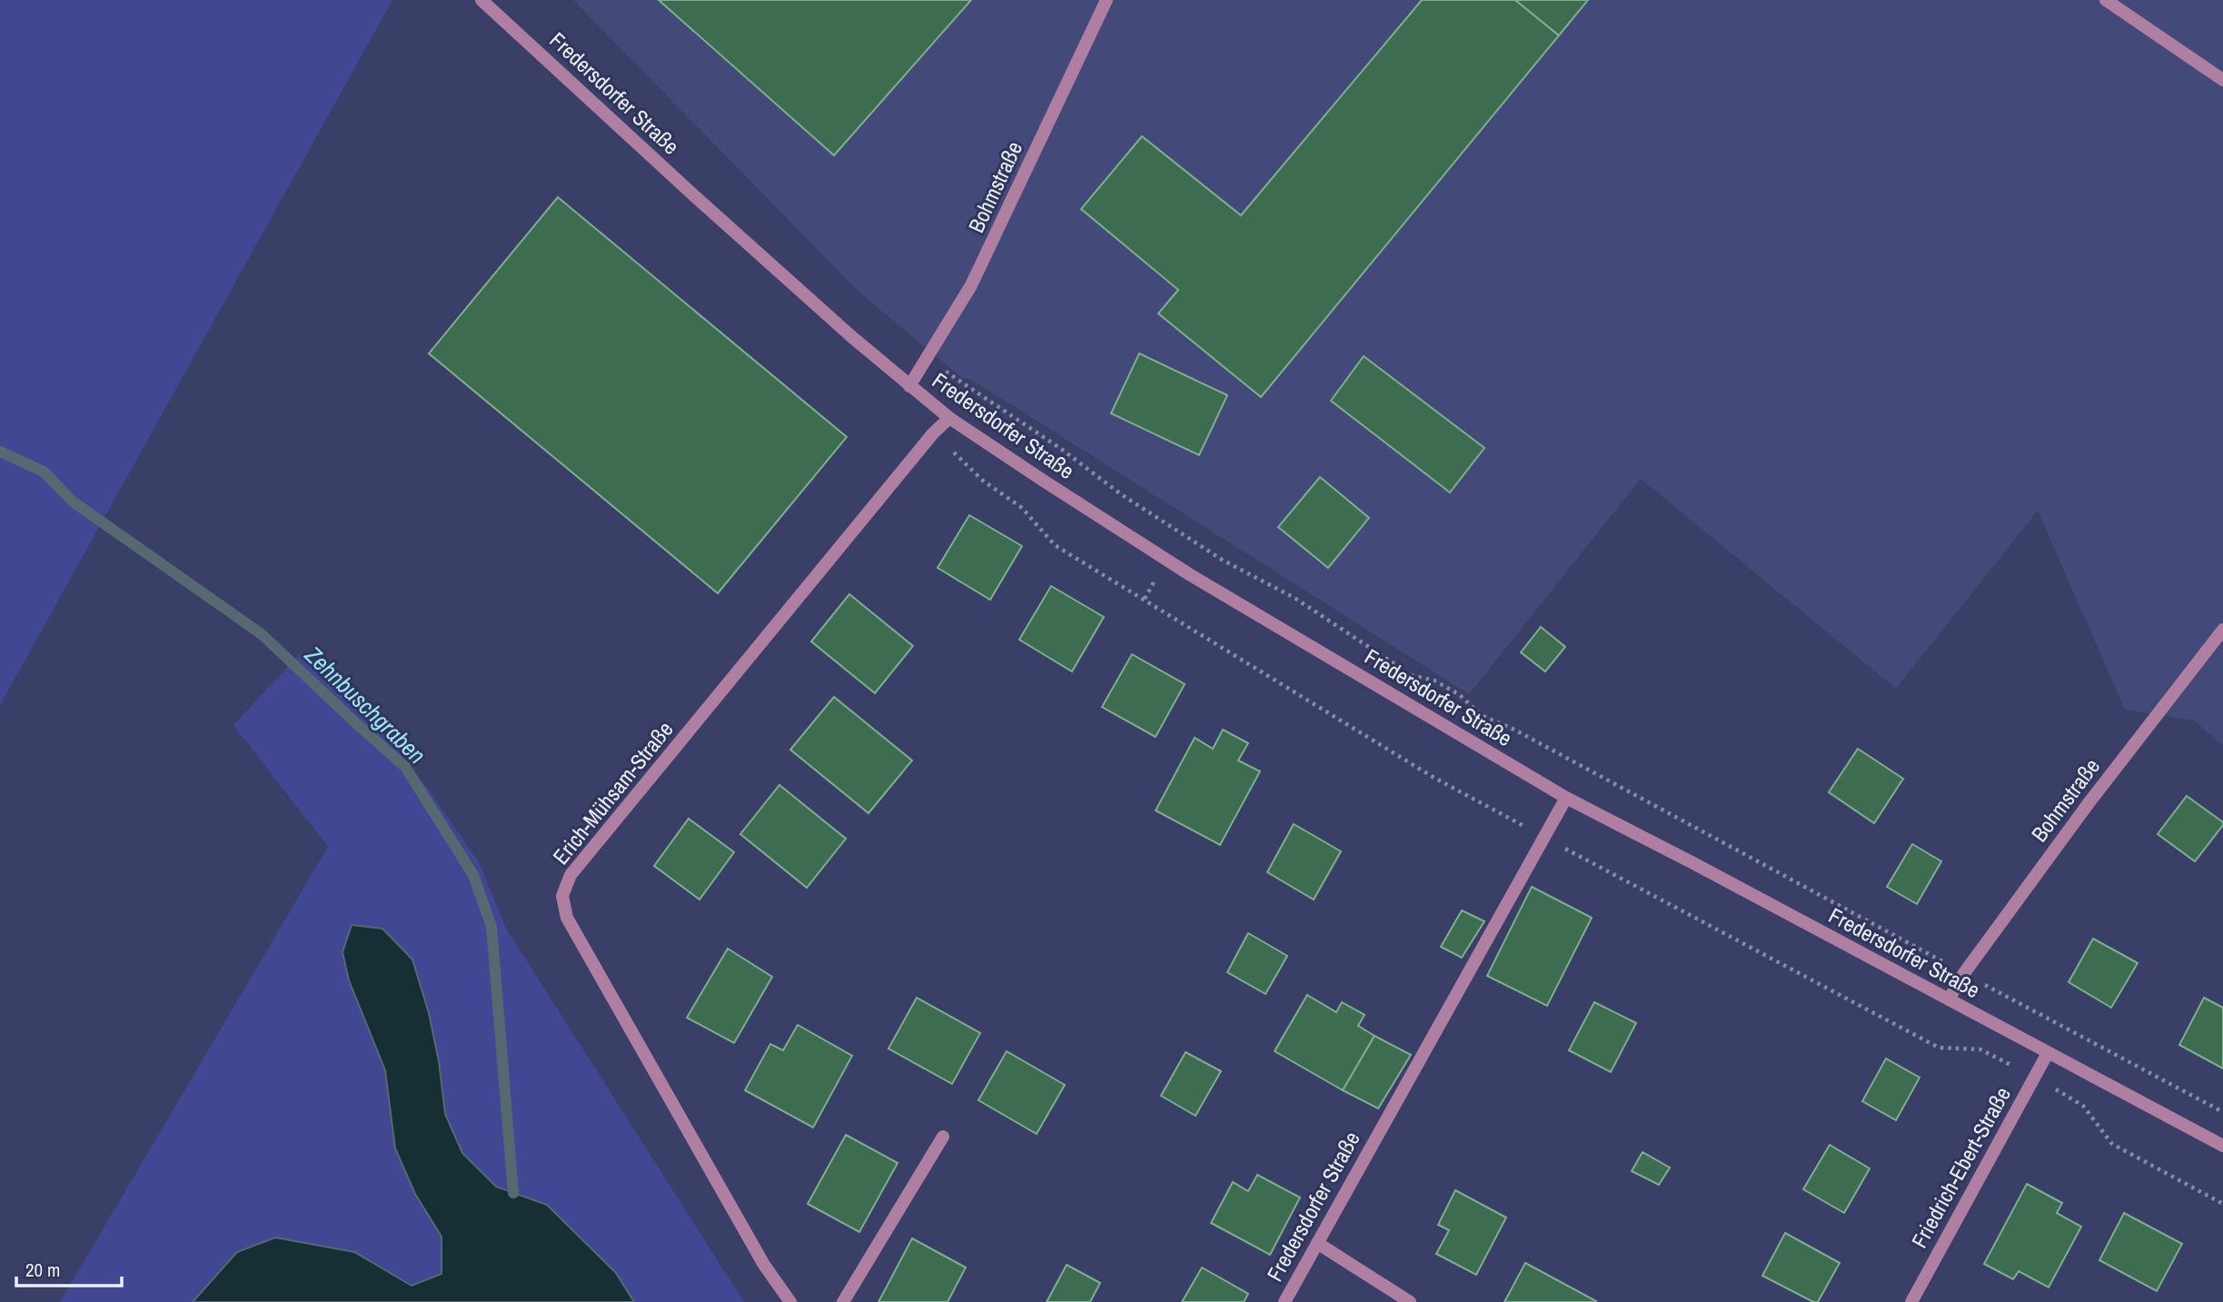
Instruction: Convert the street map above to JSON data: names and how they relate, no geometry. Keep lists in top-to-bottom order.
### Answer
{
  "streets": {
    "street": [
      "Fredersdorfer Straße",
      "Bohmstraße",
      "Erich-Mühsam-Straße",
      "Friedrich-Ebert-Straße"
    ]
  },
  "crossings": [
    ["Fredersdorfer Straße", "Bohmstraße"],
    ["Fredersdorfer Straße", "Erich-Mühsam-Straße"],
    ["Fredersdorfer Straße", "Friedrich-Ebert-Straße"]
  ],
  "water": ["Zehnbuschgraben"],
  "scale_bar": "20 m"
}
